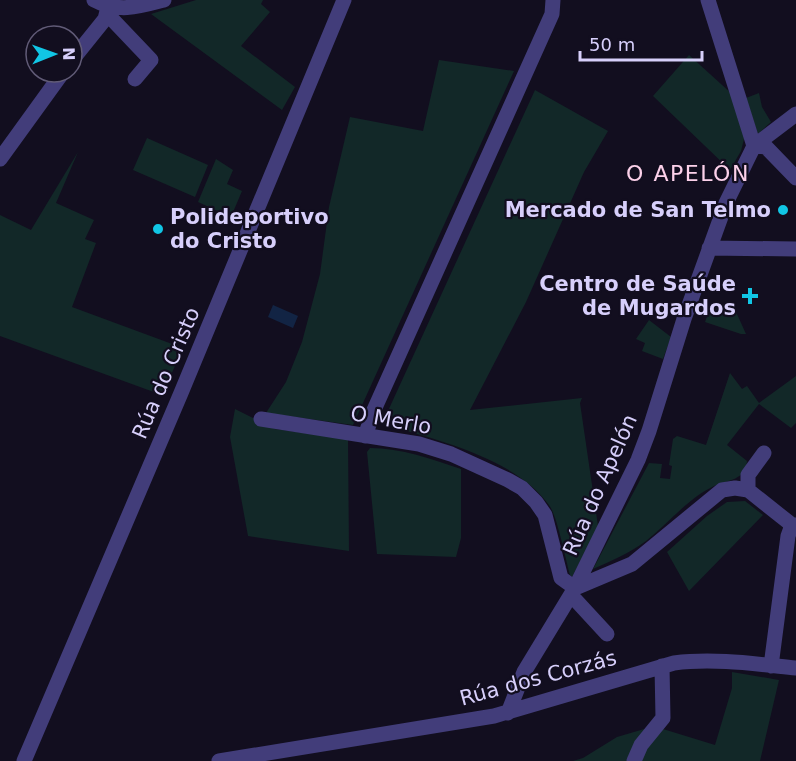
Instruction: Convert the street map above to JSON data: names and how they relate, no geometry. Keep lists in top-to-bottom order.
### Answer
{
  "streets": {
    "street": [
      "Rúa do Cristo",
      "O Merlo",
      "Rúa do Apelón",
      "Rúa dos Corzás"
    ]
  },
  "crossings": [
    ["O Merlo", "Rúa do Apelón"],
    ["Rúa do Apelón", "Rúa dos Corzás"]
  ],
  "districts": ["O APELÓN"],
  "places": {
    "other": ["Mercado de San Telmo", "Polideportivo do Cristo"],
    "health": ["Centro de Saúde de Mugardos"]
  },
  "scale_bar": "50 m",
  "north": "right"
}
